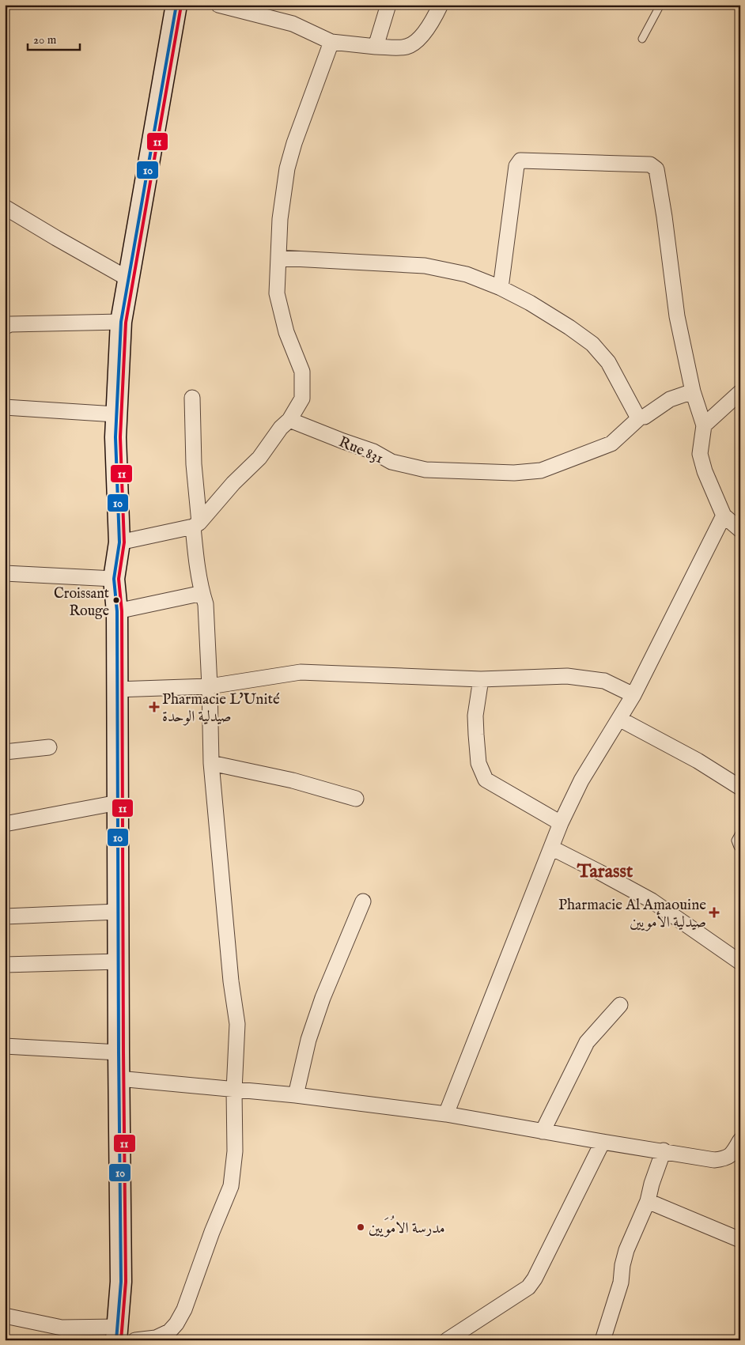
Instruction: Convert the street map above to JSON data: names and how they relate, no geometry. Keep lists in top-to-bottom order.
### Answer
{
  "streets": {
    "street": ["Rue 831"]
  },
  "districts": ["Tarasst"],
  "places": {
    "other": ["Croissant Rouge", "مدرسة الامُوَيين"],
    "health": ["Pharmacie L'Unité صيدلية الوحدة", "Pharmacie Al Amaouine صيدلية الأمويين"]
  },
  "lines": ["transit line 10", "transit line 11"],
  "scale_bar": "20 m"
}
